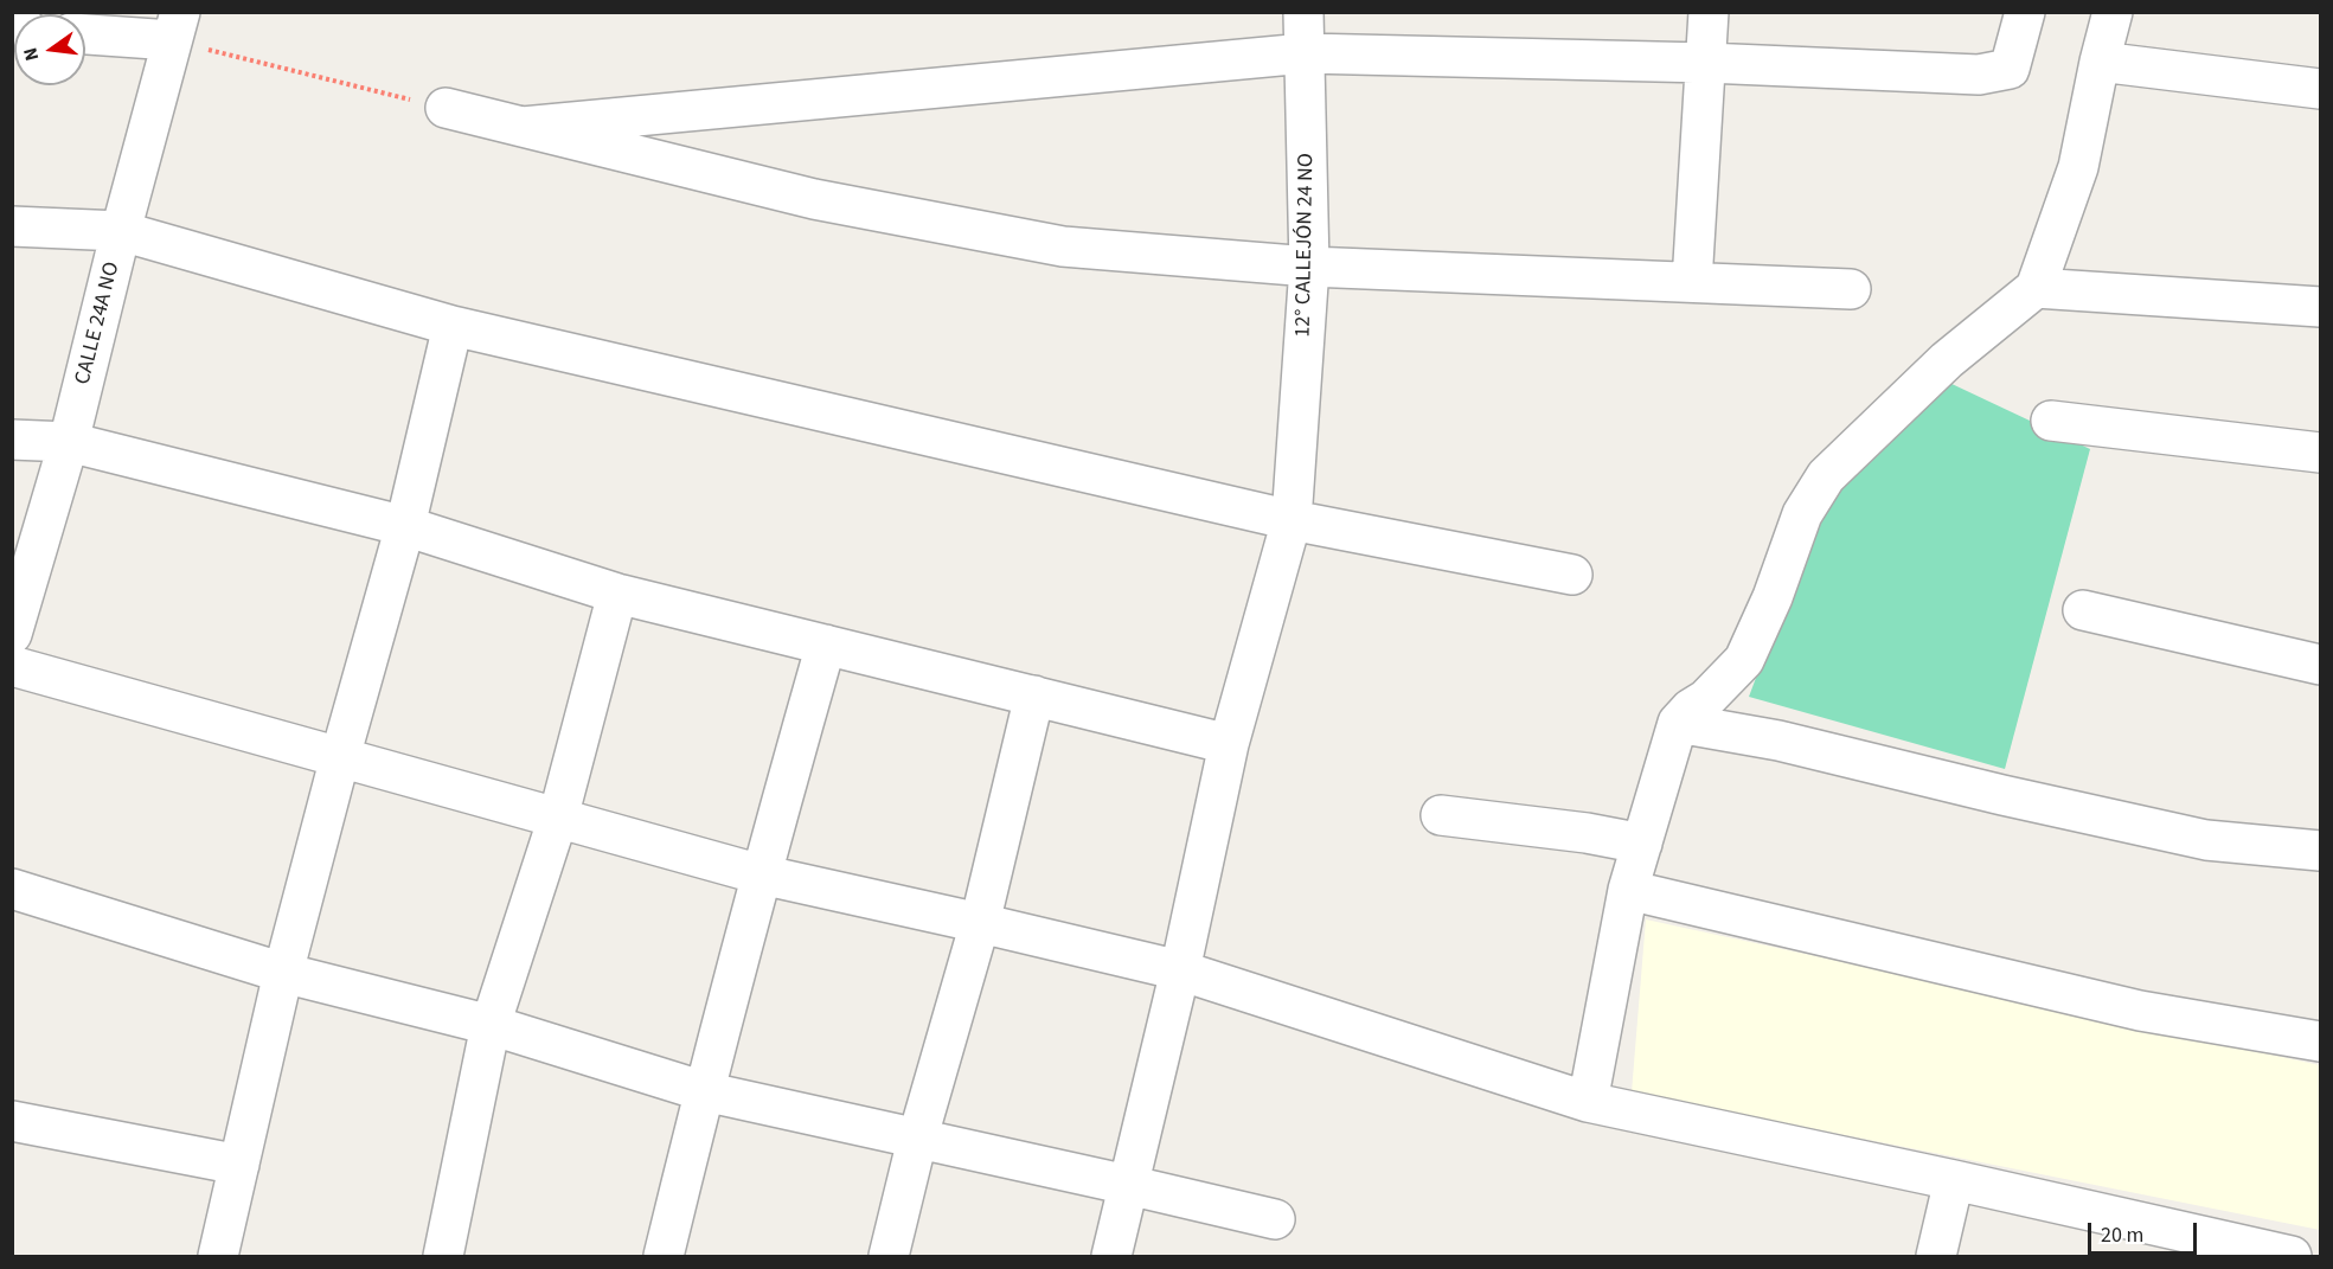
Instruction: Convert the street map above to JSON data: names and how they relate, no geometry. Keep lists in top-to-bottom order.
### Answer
{
  "streets": {
    "street": ["12° CALLEJÓN 24 NO", "CALLE 24A NO"]
  },
  "scale_bar": "20 m",
  "north": "left"
}
